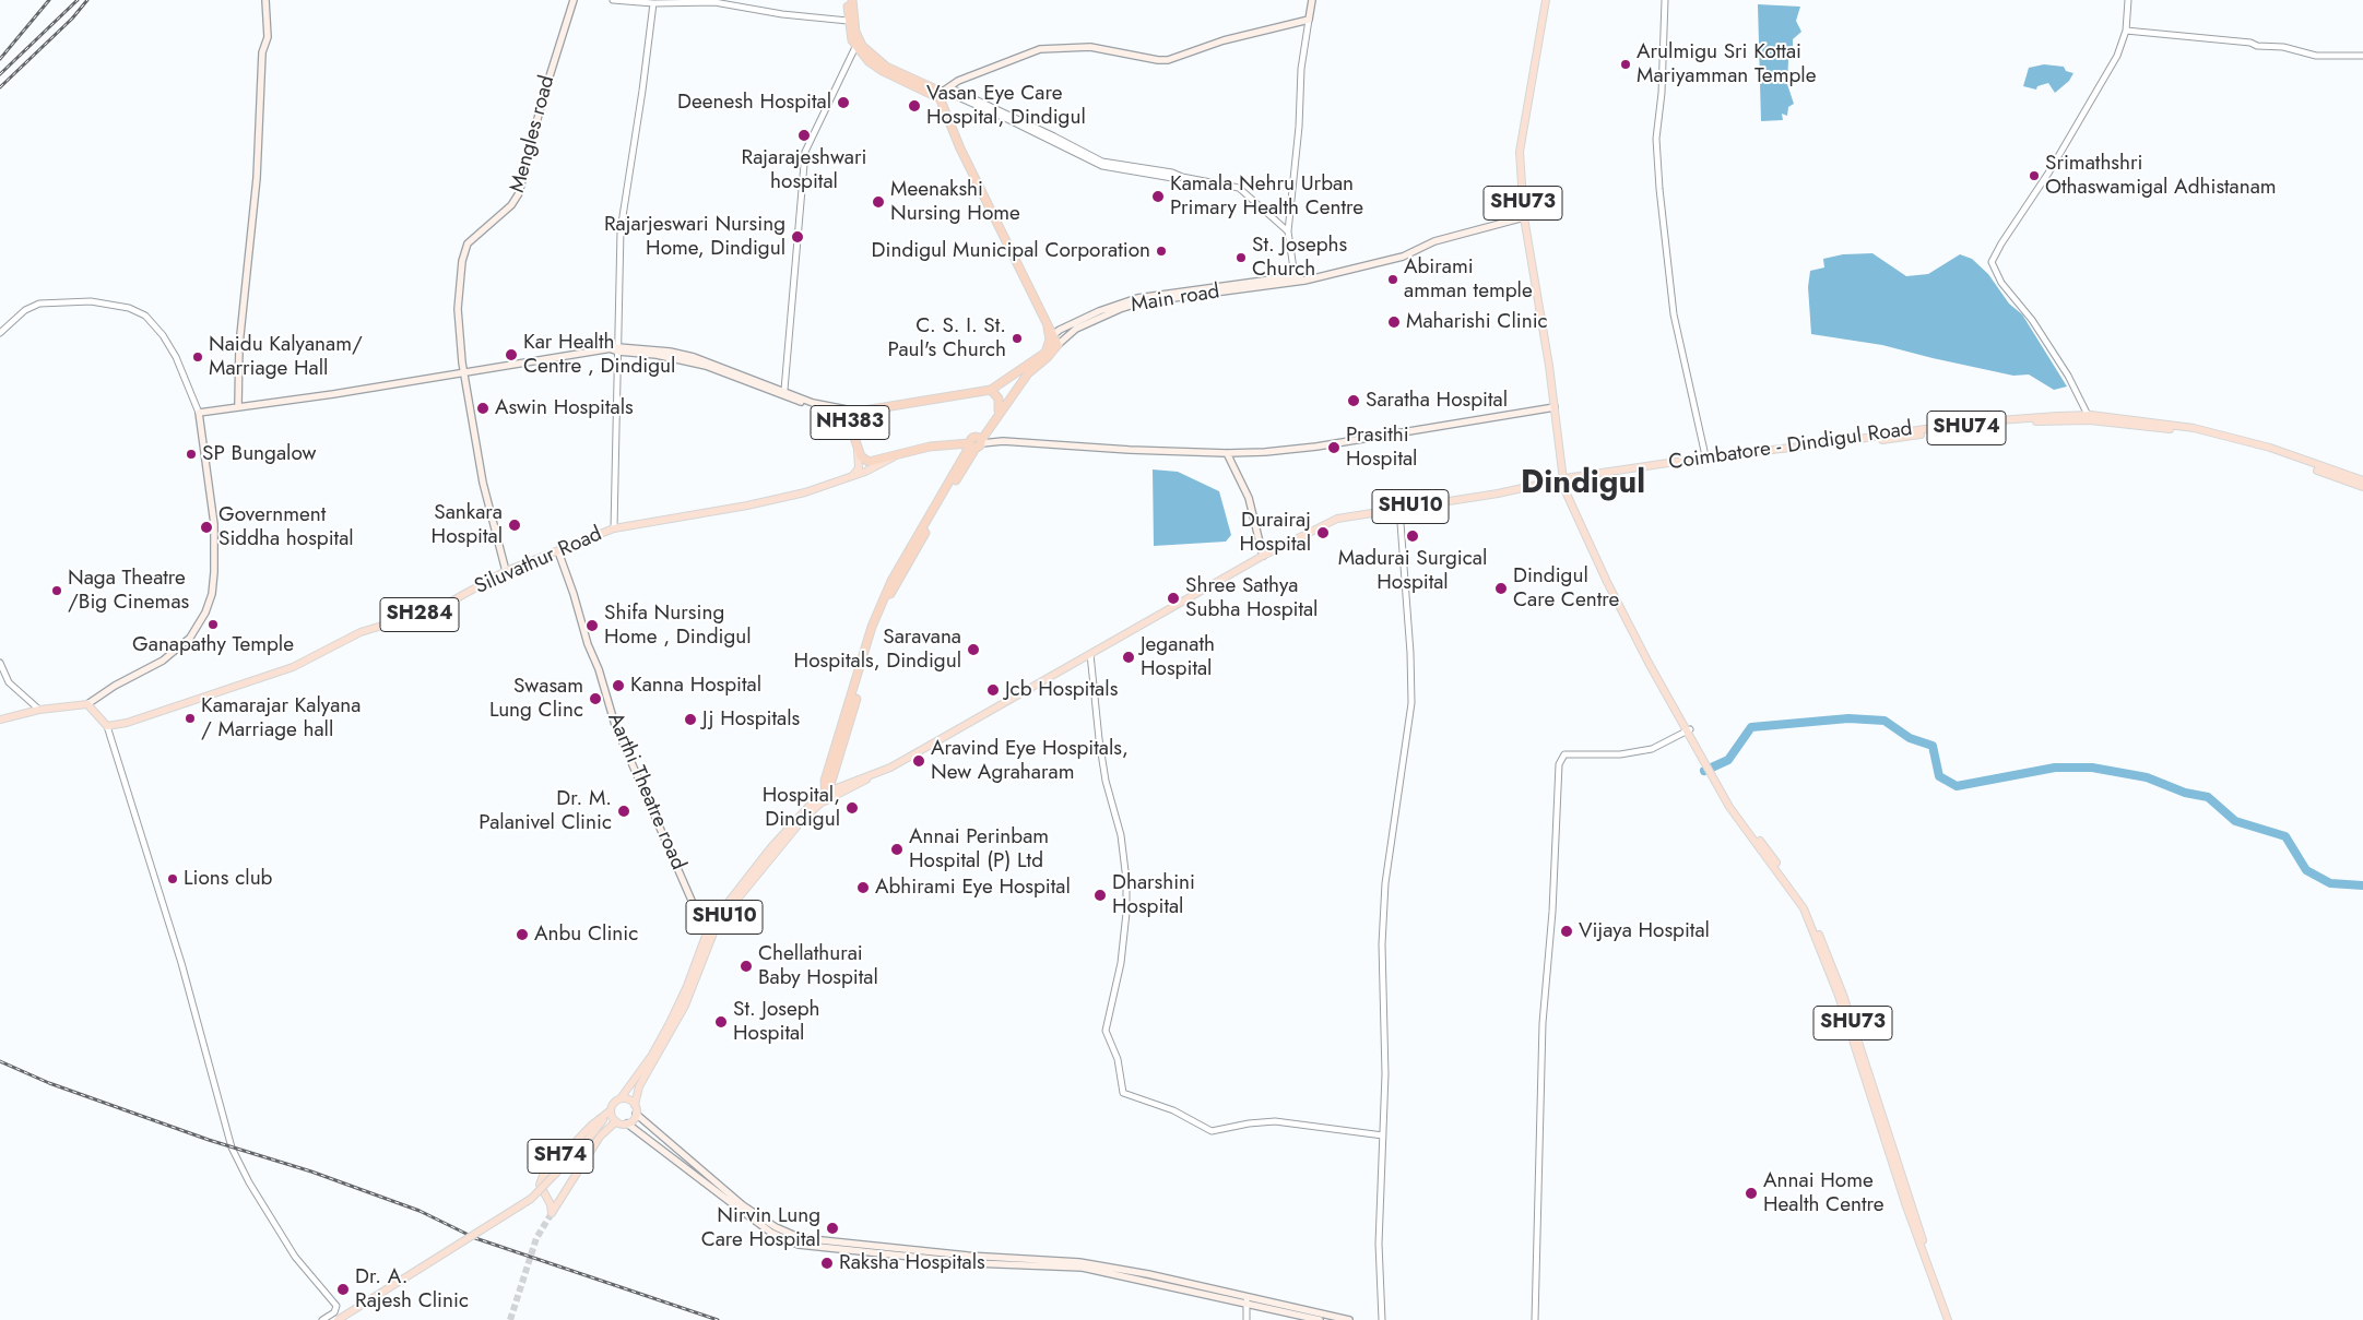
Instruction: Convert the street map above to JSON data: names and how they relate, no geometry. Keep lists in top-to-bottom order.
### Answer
{
  "streets": {
    "highway": ["NH383"],
    "main road": [
      "Mengles road",
      "SHU73",
      "Main road",
      "SHU74",
      "Coimbatore - Dindigul Road",
      "SHU10",
      "Siluvathur Road",
      "SH284",
      "Aarthi Theatre road",
      "SH74"
    ]
  },
  "crossings": [
    ["Mengles road", "Siluvathur Road"],
    ["SHU73", "Main road"],
    ["SHU73", "Coimbatore - Dindigul Road"],
    ["SHU73", "SHU10"],
    ["Main road", "NH383"],
    ["NH383", "Siluvathur Road"],
    ["Coimbatore - Dindigul Road", "SHU10"],
    ["SHU10", "Aarthi Theatre road"],
    ["SHU10", "SH74"],
    ["Siluvathur Road", "Aarthi Theatre road"]
  ],
  "districts": ["Dindigul"],
  "places": [
    "Arulmigu Sri Kottai Mariyamman Temple",
    "Deenesh Hospital",
    "Vasan Eye Care Hospital, Dindigul",
    "Rajarajeshwari hospital",
    "Srimathshri Othaswamigal Adhistanam",
    "Kamala Nehru Urban Primary Health Centre",
    "Meenakshi Nursing Home",
    "Rajarjeswari Nursing Home, Dindigul",
    "Dindigul Municipal Corporation",
    "St. Josephs Church",
    "Abirami amman temple",
    "Maharishi Clinic",
    "C. S. I. St. Paul's Church",
    "Kar Health Centre , Dindigul",
    "Naidu Kalyanam/ Marriage Hall",
    "Saratha Hospital",
    "Aswin Hospitals",
    "Prasithi Hospital",
    "SP Bungalow",
    "Sankara Hospital",
    "Government Siddha hospital",
    "Durairaj Hospital",
    "Madurai Surgical Hospital",
    "Dindigul Care Centre",
    "Naga Theatre /Big Cinemas",
    "Shree Sathya Subha Hospital",
    "Ganapathy Temple",
    "Shifa Nursing Home , Dindigul",
    "Saravana Hospitals, Dindigul",
    "Jeganath Hospital",
    "Kanna Hospital",
    "Jcb Hospitals",
    "Swasam Lung Clinc",
    "Kamarajar Kalyana / Marriage hall",
    "Jj Hospitals",
    "Aravind Eye Hospitals, New Agraharam",
    "Hospital, Dindigul",
    "Dr. M. Palanivel Clinic",
    "Annai Perinbam Hospital (P) Ltd",
    "Lions club",
    "Abhirami Eye Hospital",
    "Dharshini Hospital",
    "Vijaya Hospital",
    "Anbu Clinic",
    "Chellathurai Baby Hospital",
    "St. Joseph Hospital",
    "Annai Home Health Centre",
    "Nirvin Lung Care Hospital",
    "Raksha Hospitals",
    "Dr. A. Rajesh Clinic"
  ]
}
